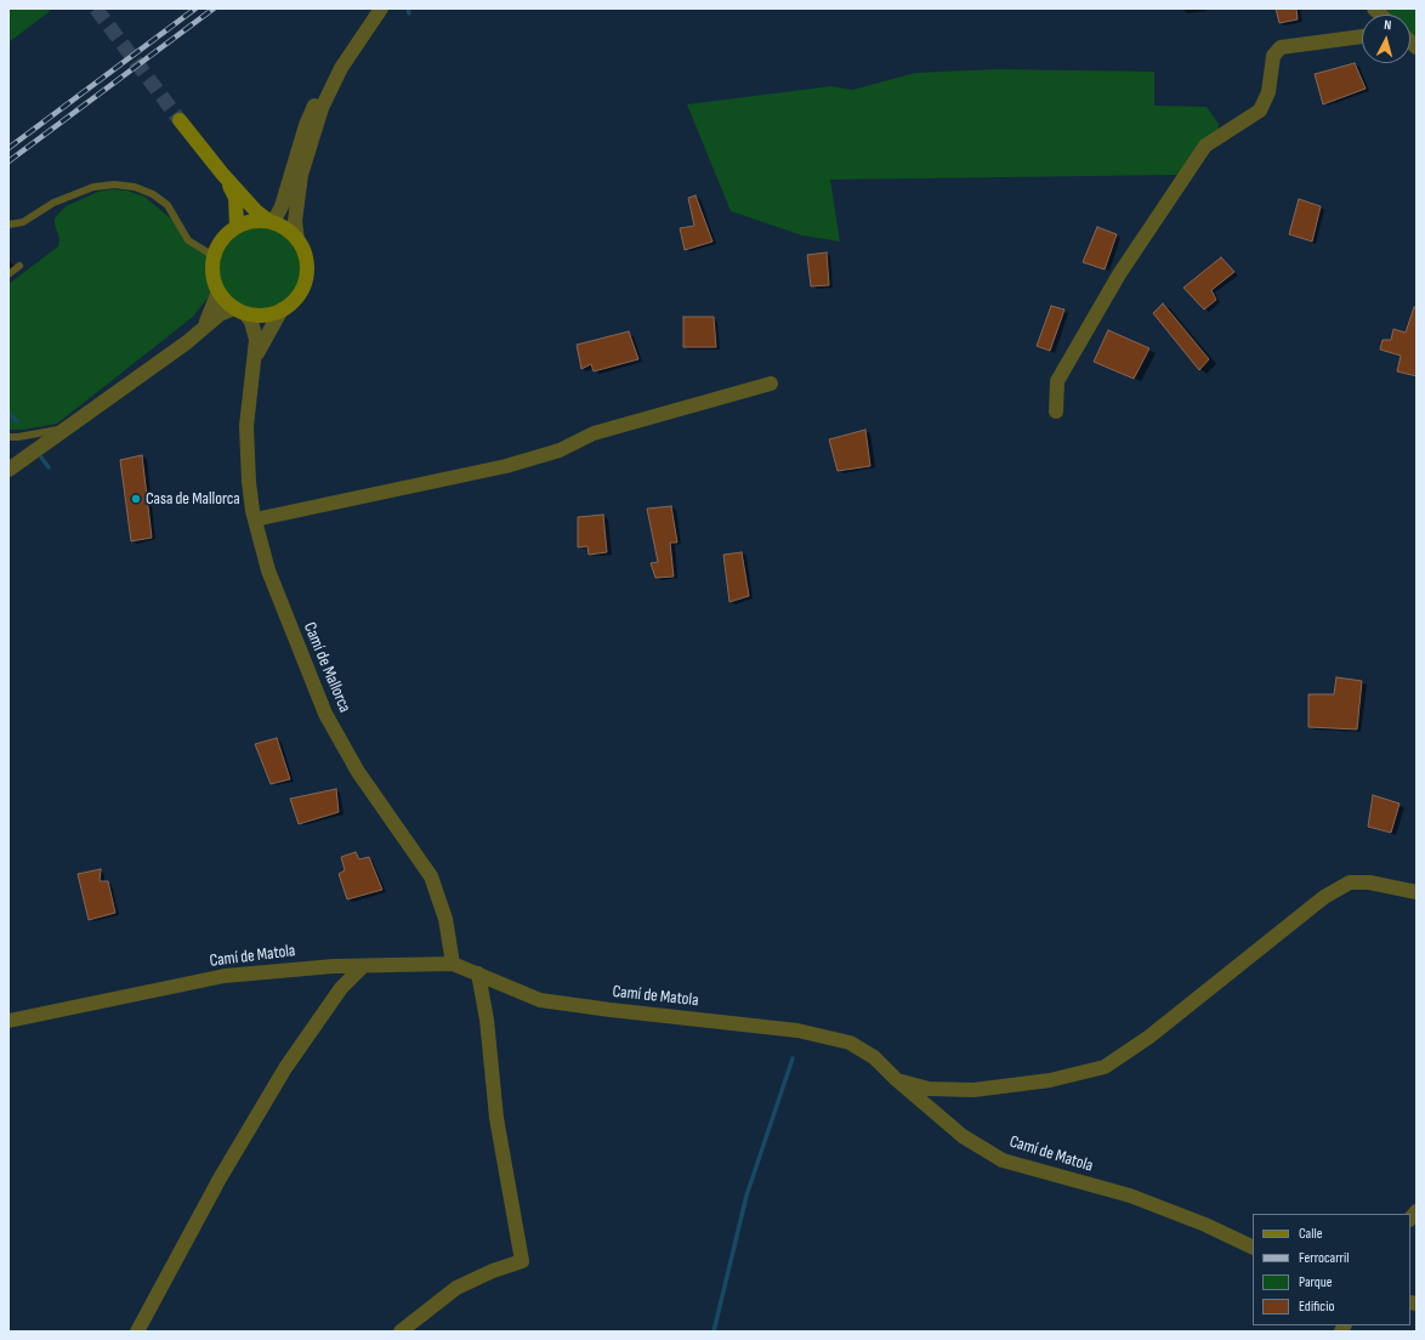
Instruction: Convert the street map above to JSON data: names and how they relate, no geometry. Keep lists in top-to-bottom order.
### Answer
{
  "streets": {
    "street": ["Camí de Mallorca", "Camí de Matola"]
  },
  "crossings": [
    ["Camí de Mallorca", "Camí de Matola"]
  ],
  "places": ["Casa de Mallorca"],
  "legend": [
    "Calle",
    "Ferrocarril",
    "Parque",
    "Edificio"
  ],
  "north": "top"
}
